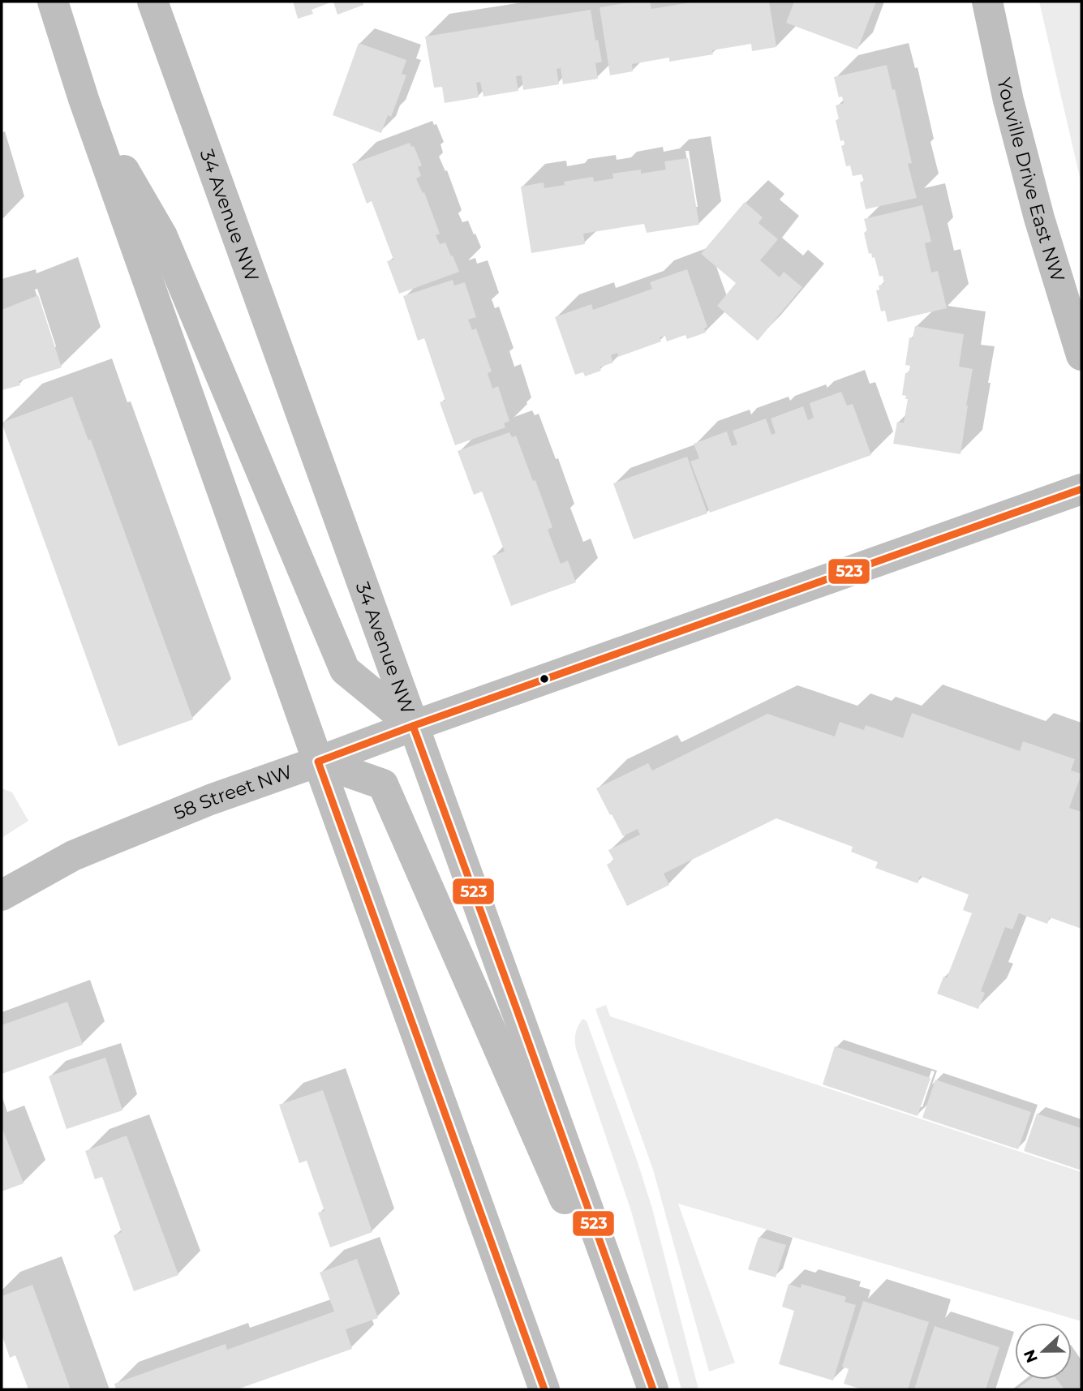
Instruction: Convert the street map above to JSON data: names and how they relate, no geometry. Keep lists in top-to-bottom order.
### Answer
{
  "streets": {
    "main road": ["Youville Drive East NW", "34 Avenue NW", "58 Street NW"]
  },
  "crossings": [
    ["34 Avenue NW", "58 Street NW"]
  ],
  "lines": ["transit line 523"],
  "north": "left"
}
